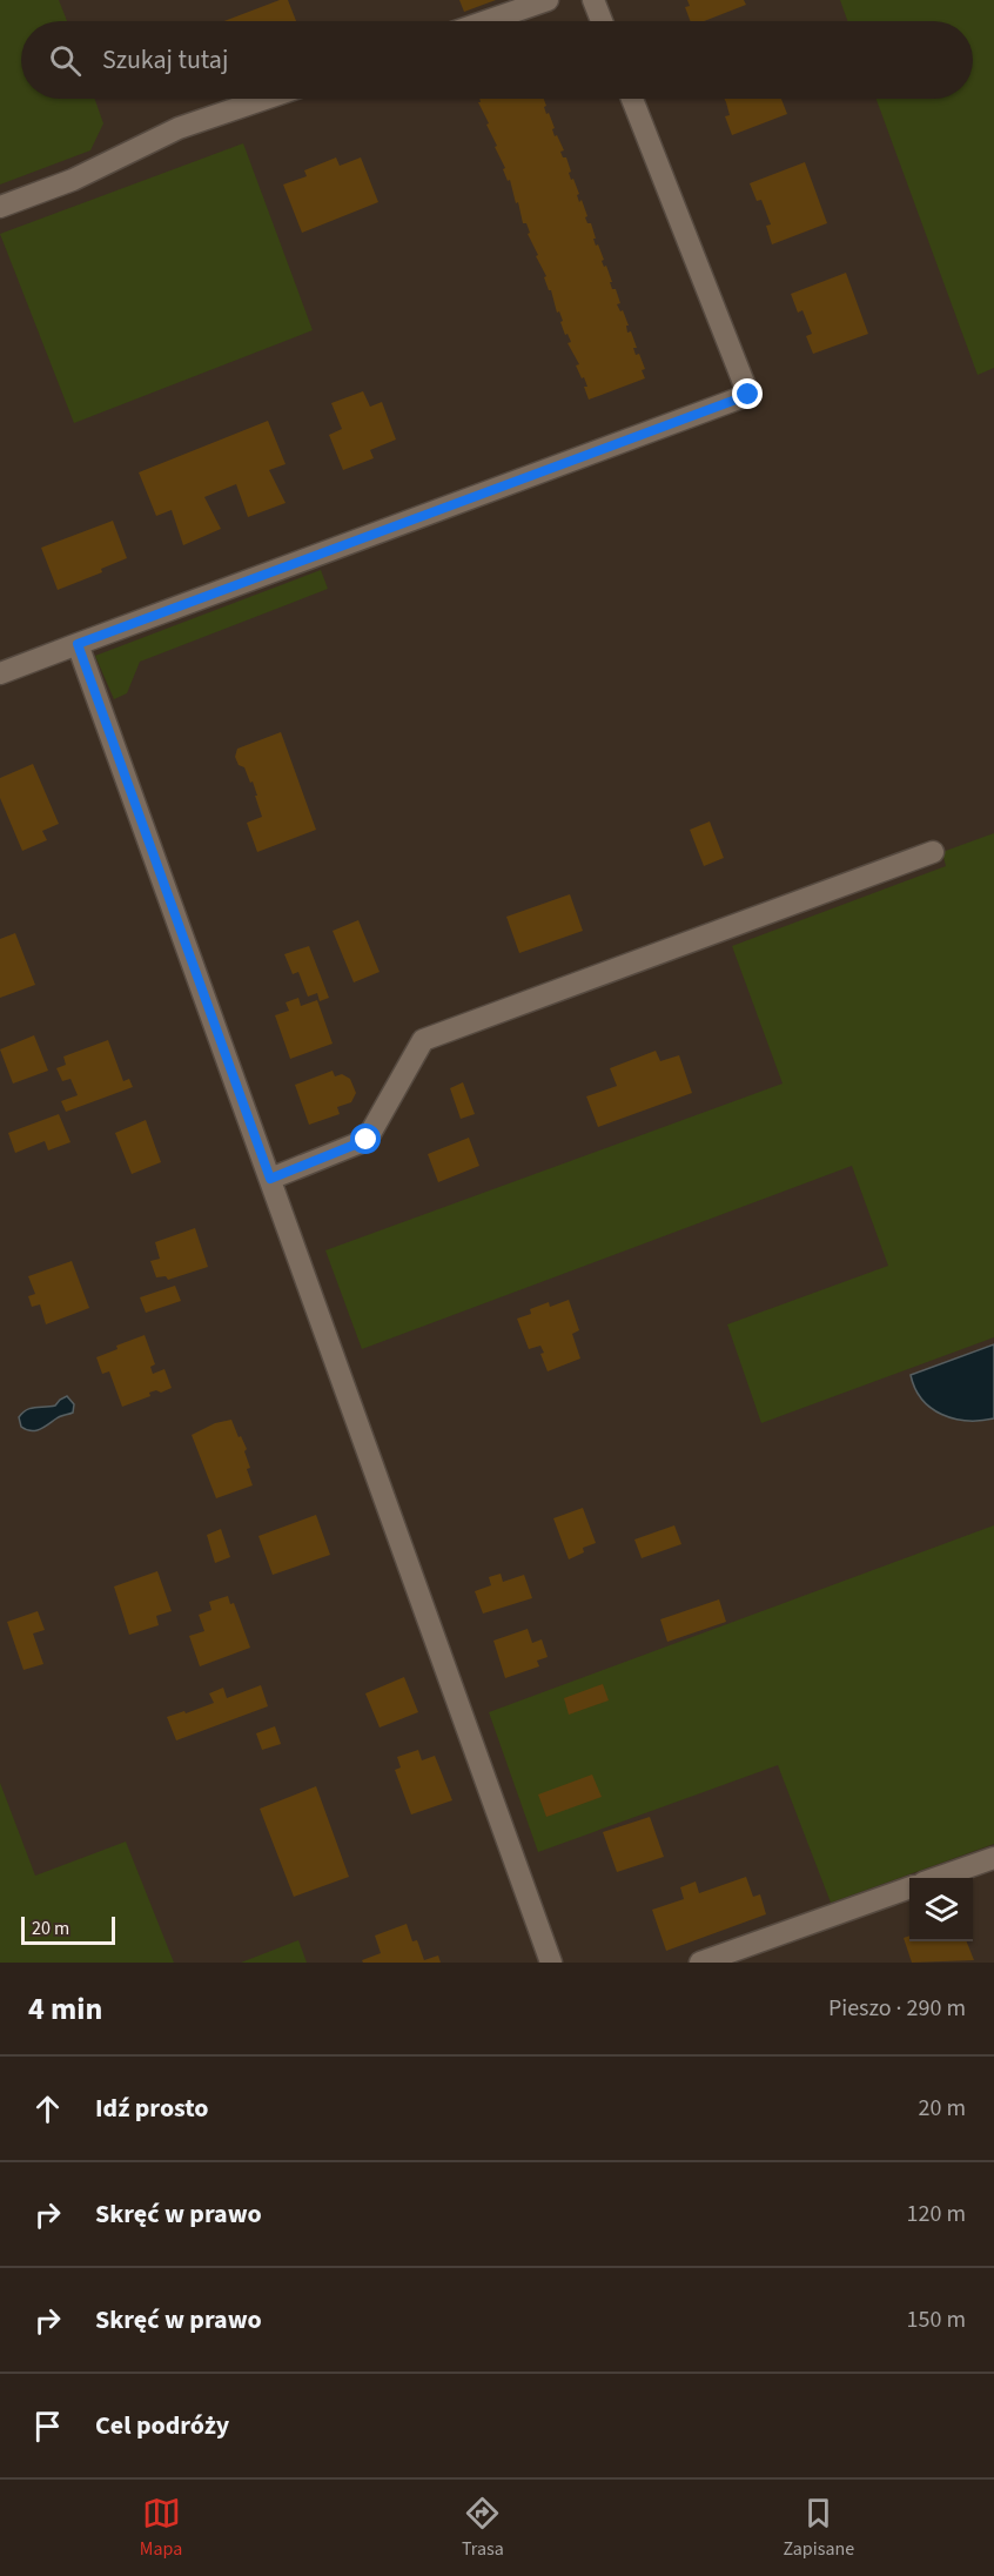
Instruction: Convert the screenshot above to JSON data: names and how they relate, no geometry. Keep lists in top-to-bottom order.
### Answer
{
  "scale_bar": "20 m",
  "page": {
    "search": "Szukaj tutaj",
    "scale": "20 m",
    "heading": ["4 min", "Pieszo · 290 m"],
    "list": [
      ["Idź prosto", "20 m"],
      ["Skręć w prawo", "120 m"],
      ["Skręć w prawo", "150 m"],
      "Cel podróży"
    ],
    "nav": ["Mapa", "Trasa", "Zapisane"]
  }
}
